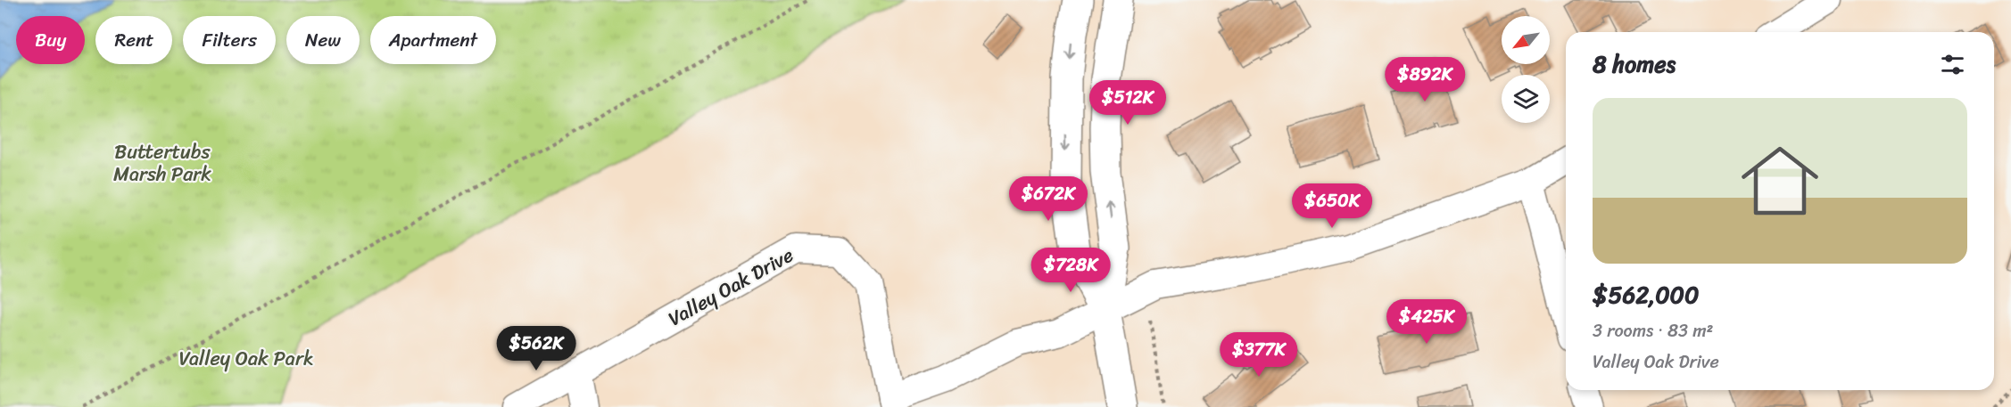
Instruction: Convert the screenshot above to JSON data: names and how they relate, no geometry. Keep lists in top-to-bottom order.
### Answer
{
  "streets": {
    "street": ["Valley Oak Drive"]
  },
  "parks": ["Buttertubs Marsh Park", "Valley Oak Park"],
  "north": "bottom left",
  "page": {
    "chip": [
      "Buy",
      "Rent",
      "Filters",
      "New",
      "Apartment"
    ],
    "heading": "8 homes",
    "price": [
      "$892K",
      "$512K",
      "$672K",
      "$650K",
      "$728K",
      "$425K",
      "$562K",
      "$377K"
    ],
    "list": [
      {
        "name": "$562,000",
        "note": "3 rooms · 83 m² · Valley Oak Drive"
      }
    ]
  }
}
